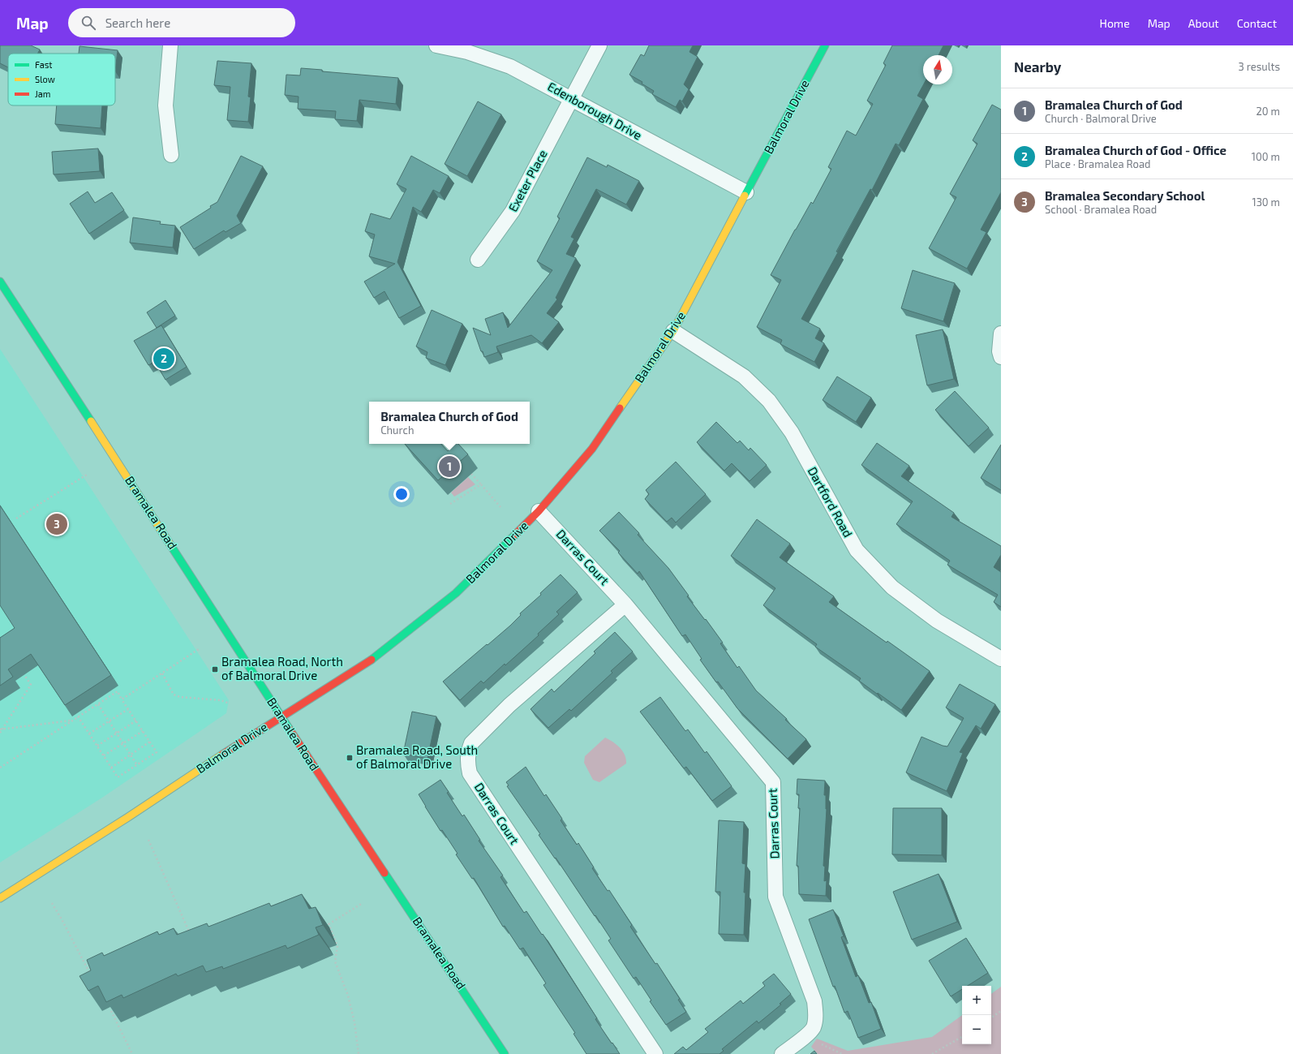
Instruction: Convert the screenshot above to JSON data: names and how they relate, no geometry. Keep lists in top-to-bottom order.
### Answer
{
  "streets": {
    "street": [
      "Edenborough Drive",
      "Balmoral Drive",
      "Exeter Place",
      "Dartford Road",
      "Bramalea Road",
      "Darras Court"
    ]
  },
  "crossings": [
    ["Edenborough Drive", "Balmoral Drive"],
    ["Edenborough Drive", "Exeter Place"],
    ["Balmoral Drive", "Dartford Road"],
    ["Balmoral Drive", "Bramalea Road"],
    ["Balmoral Drive", "Darras Court"]
  ],
  "places": {
    "transit": ["Bramalea Road, North of Balmoral Drive", "Bramalea Road, South of Balmoral Drive"]
  },
  "legend": ["Fast", "Slow", "Jam"],
  "north": "top",
  "page": {
    "header": "Map",
    "search": "Search here",
    "nav": [
      "Home",
      "Map",
      "About",
      "Contact"
    ],
    "heading": ["Nearby", "3 results"],
    "list": [
      {
        "mark": "1",
        "name": "Bramalea Church of God",
        "note": "Church · Balmoral Drive",
        "value": "20 m"
      },
      {
        "mark": "2",
        "name": "Bramalea Church of God - Office",
        "note": "Place · Bramalea Road",
        "value": "100 m"
      },
      {
        "mark": "3",
        "name": "Bramalea Secondary School",
        "note": "School · Bramalea Road",
        "value": "130 m"
      }
    ],
    "pins": ["2", "1", "3"],
    "popup": ["Bramalea Church of God", "Church"],
    "map_buttons": ["+", "−"]
  }
}
